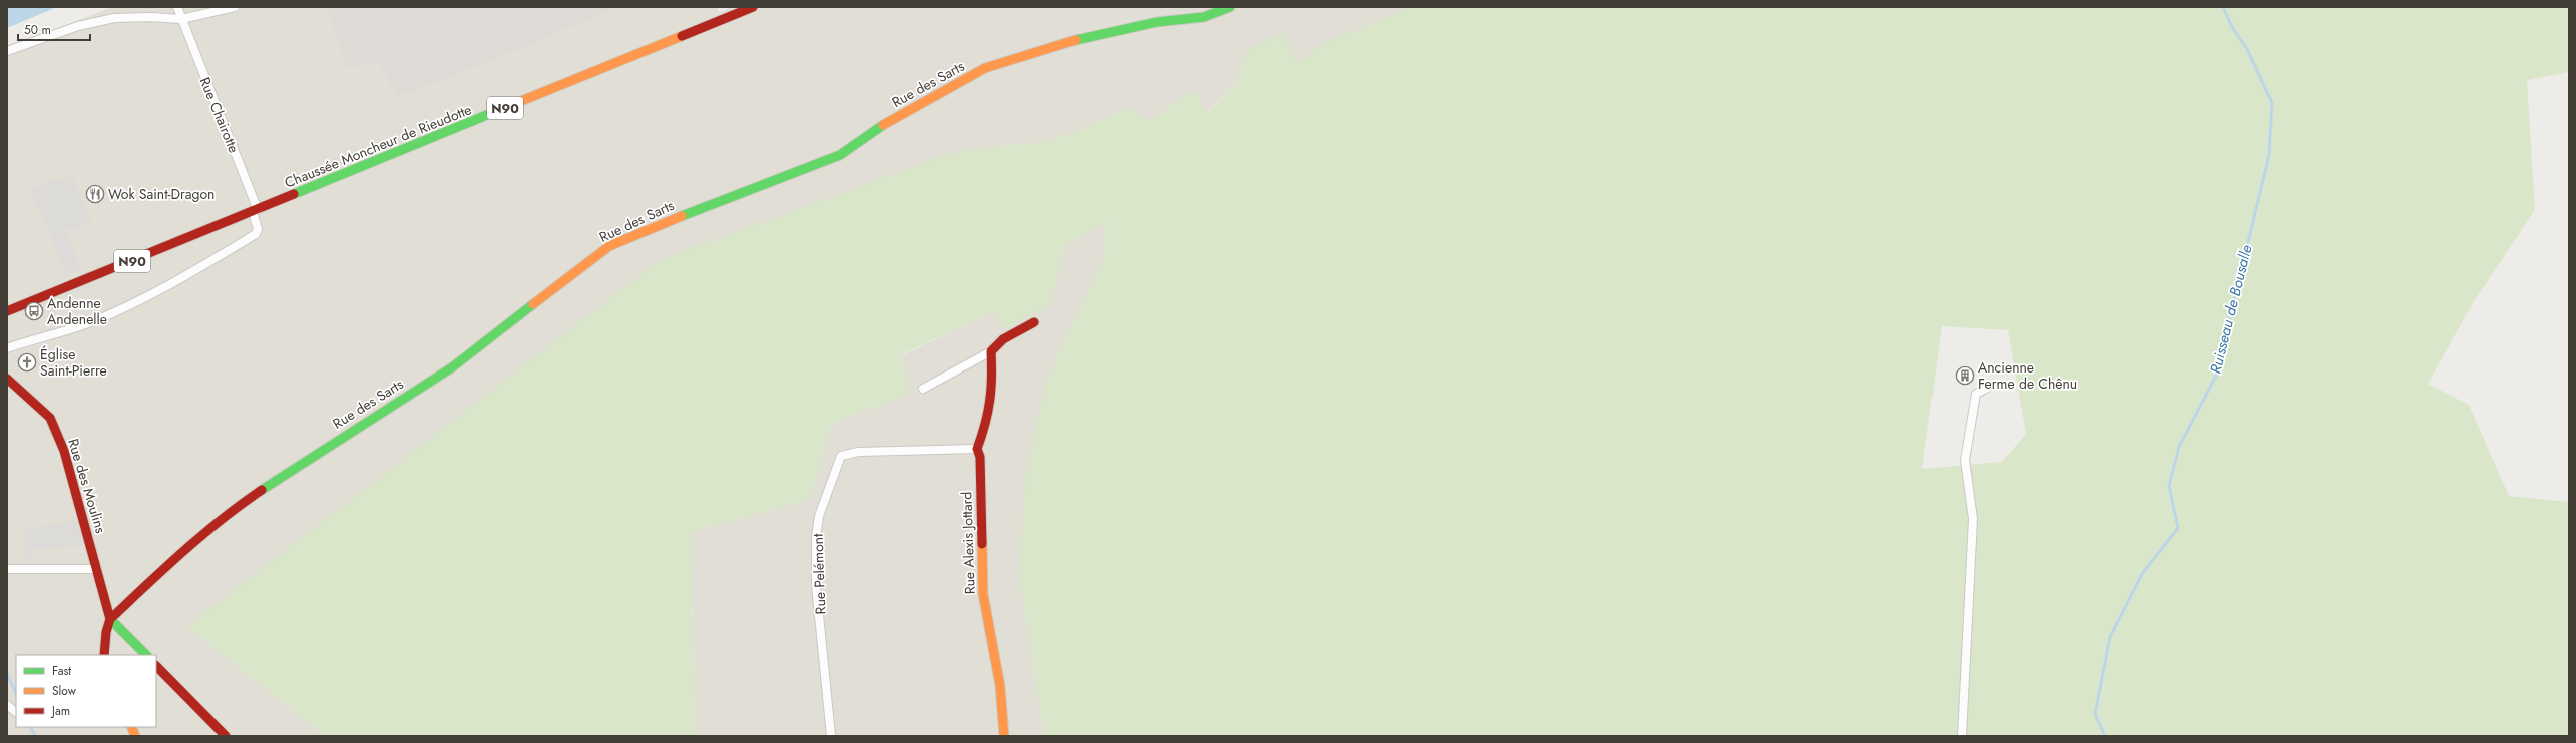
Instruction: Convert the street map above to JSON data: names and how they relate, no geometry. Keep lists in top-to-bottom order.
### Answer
{
  "streets": {
    "street": [
      "Rue des Sarts",
      "N90",
      "Rue Chairotte",
      "Chaussée Moncheur de Rieudotte",
      "Rue des Moulins",
      "Rue Alexis Jottard",
      "Rue Pelémont"
    ]
  },
  "crossings": [
    ["Rue des Sarts", "Rue des Moulins"],
    ["N90", "Rue Chairotte"],
    ["N90", "Chaussée Moncheur de Rieudotte"],
    ["Rue Chairotte", "Chaussée Moncheur de Rieudotte"],
    ["Rue Alexis Jottard", "Rue Pelémont"]
  ],
  "water": ["Ruisseau de Bousalle"],
  "places": {
    "restaurant": ["Wok Saint-Dragon"],
    "bus stop": ["Andenne Andenelle"],
    "church": ["Église Saint-Pierre"],
    "building": ["Ancienne Ferme de Chênu"]
  },
  "legend": ["Fast", "Slow", "Jam"],
  "scale_bar": "50 m"
}
